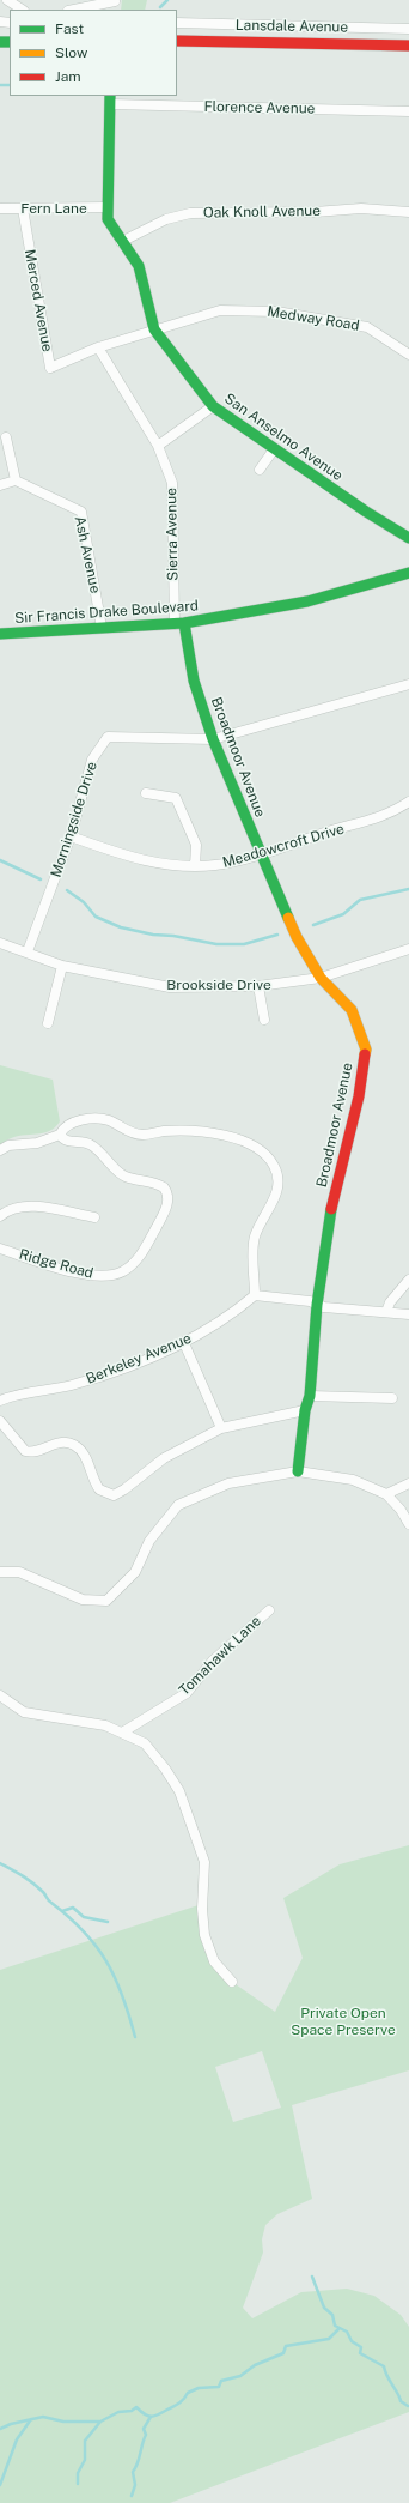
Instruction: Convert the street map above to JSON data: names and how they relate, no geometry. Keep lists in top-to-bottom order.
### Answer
{
  "streets": {
    "street": [
      "Lansdale Avenue",
      "Florence Avenue",
      "Fern Lane",
      "Oak Knoll Avenue",
      "Merced Avenue",
      "Medway Road",
      "San Anselmo Avenue",
      "Sierra Avenue",
      "Ash Avenue",
      "Sir Francis Drake Boulevard",
      "Broadmoor Avenue",
      "Morningside Drive",
      "Meadowcroft Drive",
      "Brookside Drive",
      "Ridge Road",
      "Berkeley Avenue",
      "Tomahawk Lane"
    ]
  },
  "crossings": [
    ["Florence Avenue", "San Anselmo Avenue"],
    ["Fern Lane", "Merced Avenue"],
    ["Fern Lane", "San Anselmo Avenue"],
    ["Oak Knoll Avenue", "San Anselmo Avenue"],
    ["Merced Avenue", "Medway Road"],
    ["Merced Avenue", "San Anselmo Avenue"],
    ["Merced Avenue", "Sierra Avenue"],
    ["Medway Road", "San Anselmo Avenue"],
    ["Sierra Avenue", "Sir Francis Drake Boulevard"],
    ["Sierra Avenue", "Broadmoor Avenue"],
    ["Ash Avenue", "Sir Francis Drake Boulevard"],
    ["Sir Francis Drake Boulevard", "Broadmoor Avenue"],
    ["Broadmoor Avenue", "Morningside Drive"],
    ["Broadmoor Avenue", "Meadowcroft Drive"],
    ["Broadmoor Avenue", "Brookside Drive"],
    ["Morningside Drive", "Meadowcroft Drive"],
    ["Morningside Drive", "Brookside Drive"]
  ],
  "parks": ["Private Open Space Preserve"],
  "legend": ["Fast", "Slow", "Jam"]
}
